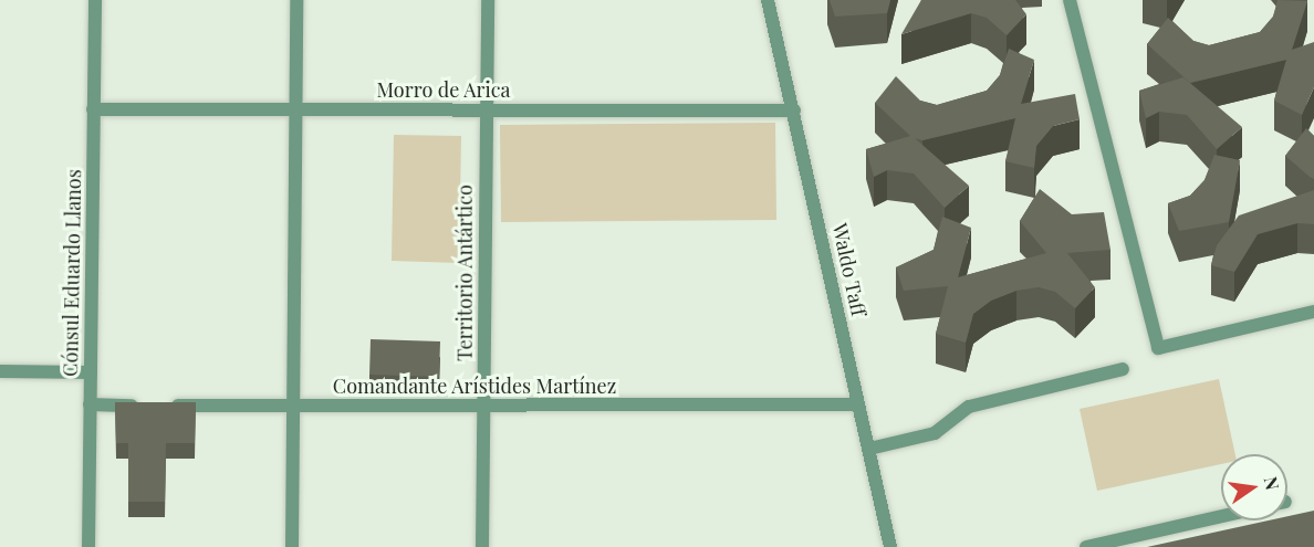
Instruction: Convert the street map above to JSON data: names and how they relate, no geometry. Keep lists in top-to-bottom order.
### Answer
{
  "streets": {
    "street": [
      "Morro de Arica",
      "Waldo Taff",
      "Cónsul Eduardo Llanos",
      "Territorio Antártico",
      "Comandante Arístides Martínez"
    ]
  },
  "crossings": [
    ["Morro de Arica", "Waldo Taff"],
    ["Morro de Arica", "Cónsul Eduardo Llanos"],
    ["Morro de Arica", "Territorio Antártico"],
    ["Waldo Taff", "Comandante Arístides Martínez"],
    ["Cónsul Eduardo Llanos", "Comandante Arístides Martínez"],
    ["Territorio Antártico", "Comandante Arístides Martínez"]
  ],
  "north": "right"
}
